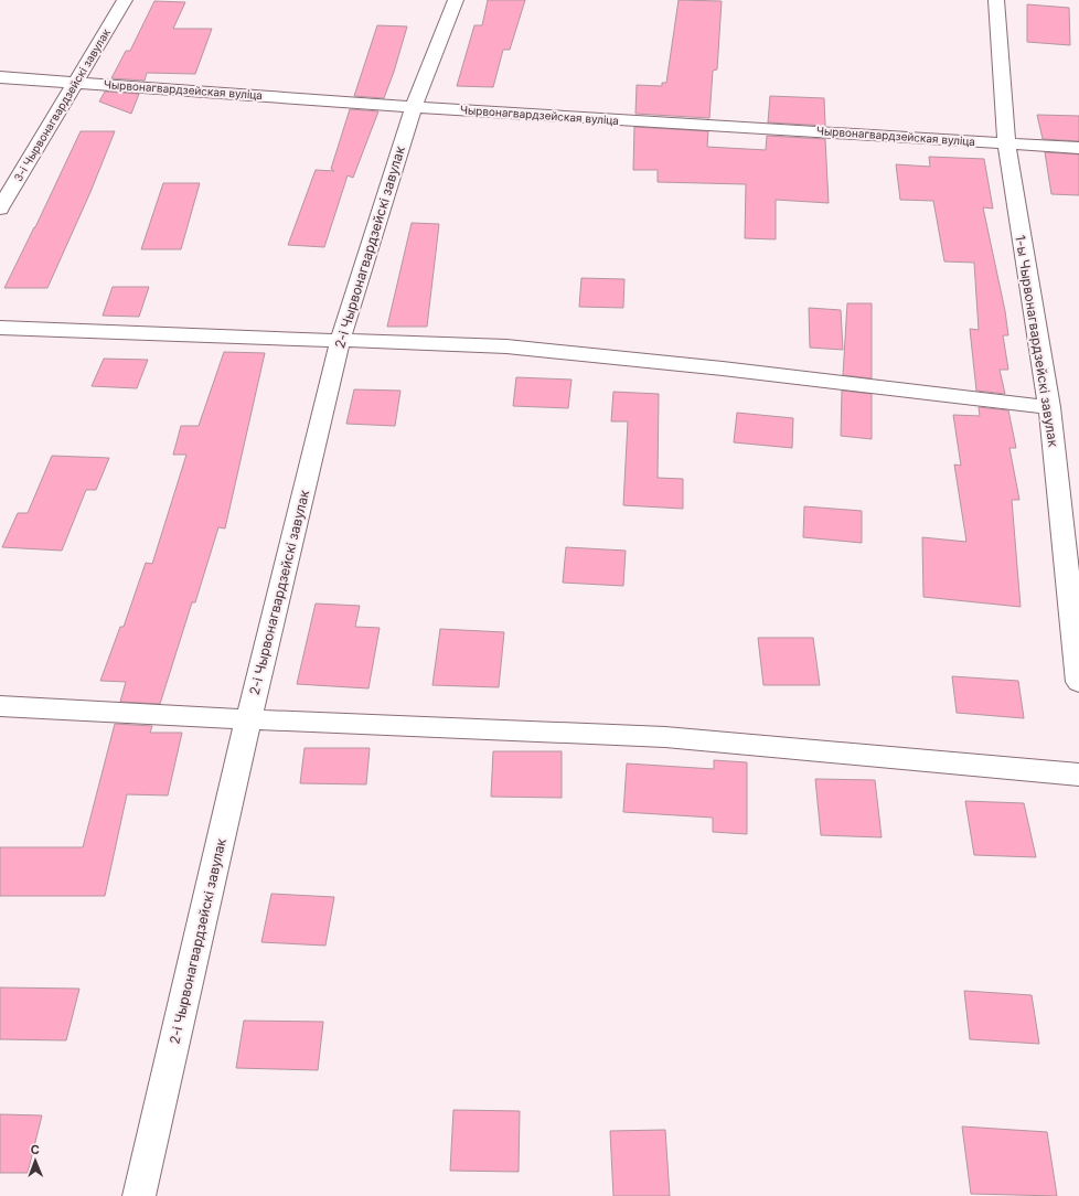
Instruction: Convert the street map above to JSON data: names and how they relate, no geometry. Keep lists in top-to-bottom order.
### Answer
{
  "streets": {
    "street": [
      "Чырвонагвардзейская вуліца",
      "3-і Чырвонагвардзейскі завулак",
      "2-і Чырвонагвардзейскі завулак",
      "1-ы Чырвонагвардзейскі завулак"
    ]
  },
  "crossings": [
    ["Чырвонагвардзейская вуліца", "3-і Чырвонагвардзейскі завулак"],
    ["Чырвонагвардзейская вуліца", "2-і Чырвонагвардзейскі завулак"],
    ["Чырвонагвардзейская вуліца", "1-ы Чырвонагвардзейскі завулак"]
  ],
  "north": "top"
}
